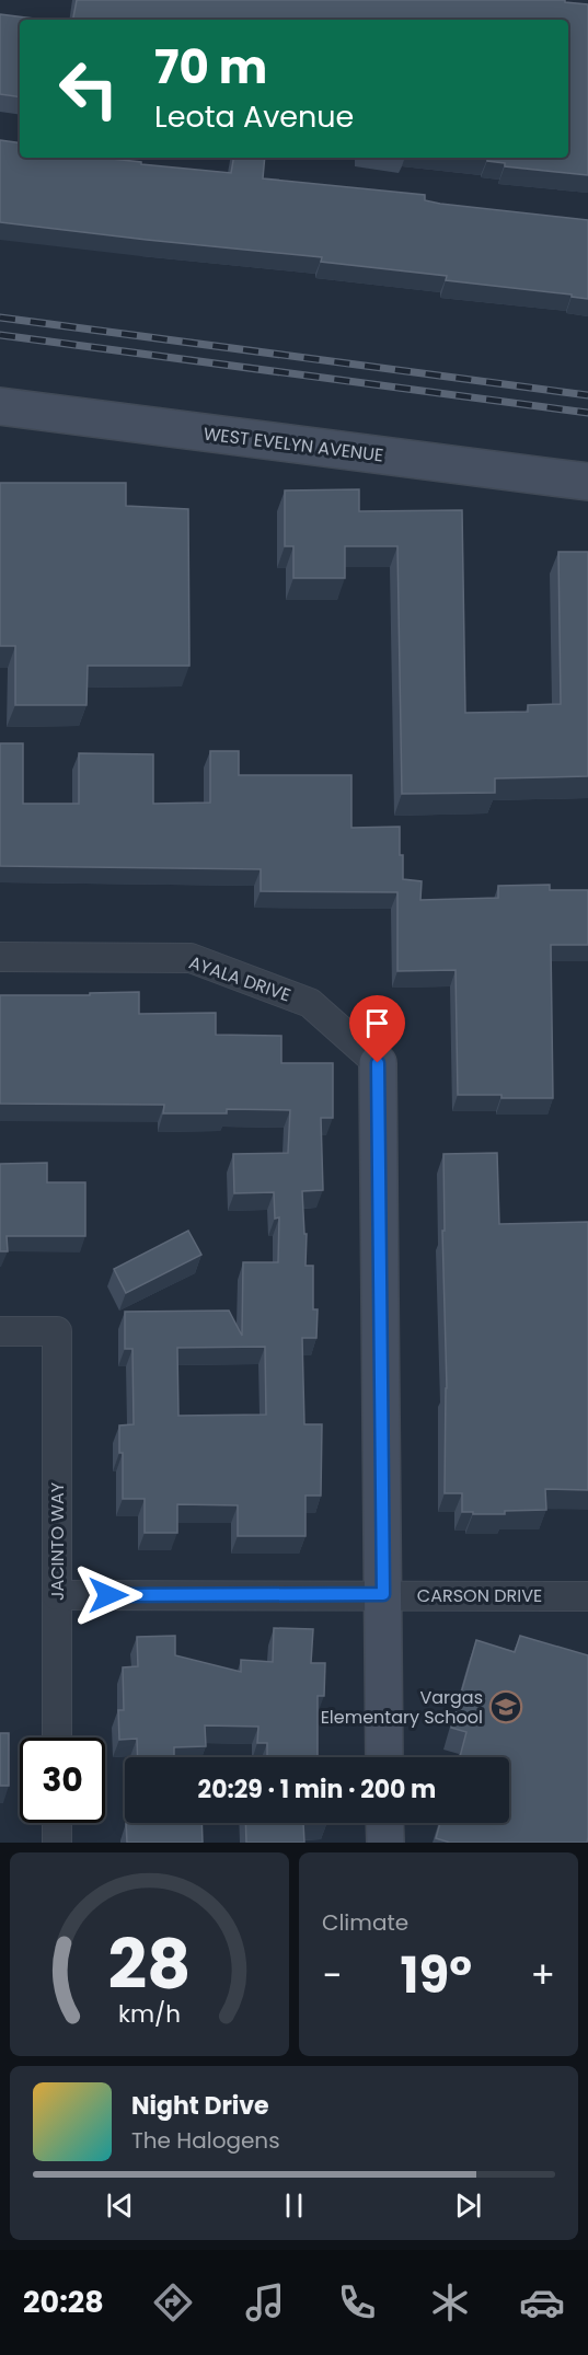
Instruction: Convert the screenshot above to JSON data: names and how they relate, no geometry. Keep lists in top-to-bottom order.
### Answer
{
  "streets": {
    "street": [
      "WEST EVELYN AVENUE",
      "AYALA DRIVE",
      "JACINTO WAY",
      "CARSON DRIVE"
    ]
  },
  "crossings": [
    ["JACINTO WAY", "CARSON DRIVE"]
  ],
  "places": {
    "school or university": ["Vargas Elementary School"]
  },
  "page": {
    "turn": ["70 m", "Leota Avenue"],
    "limit": "30",
    "trip": "20:29 · 1 min · 200 m",
    "tile": "Climate",
    "heat": ["−", "19°", "+"],
    "song": ["Night Drive", "The Halogens"],
    "tabs": "20:28",
    "gauge": ["28", "km/h"]
  }
}
